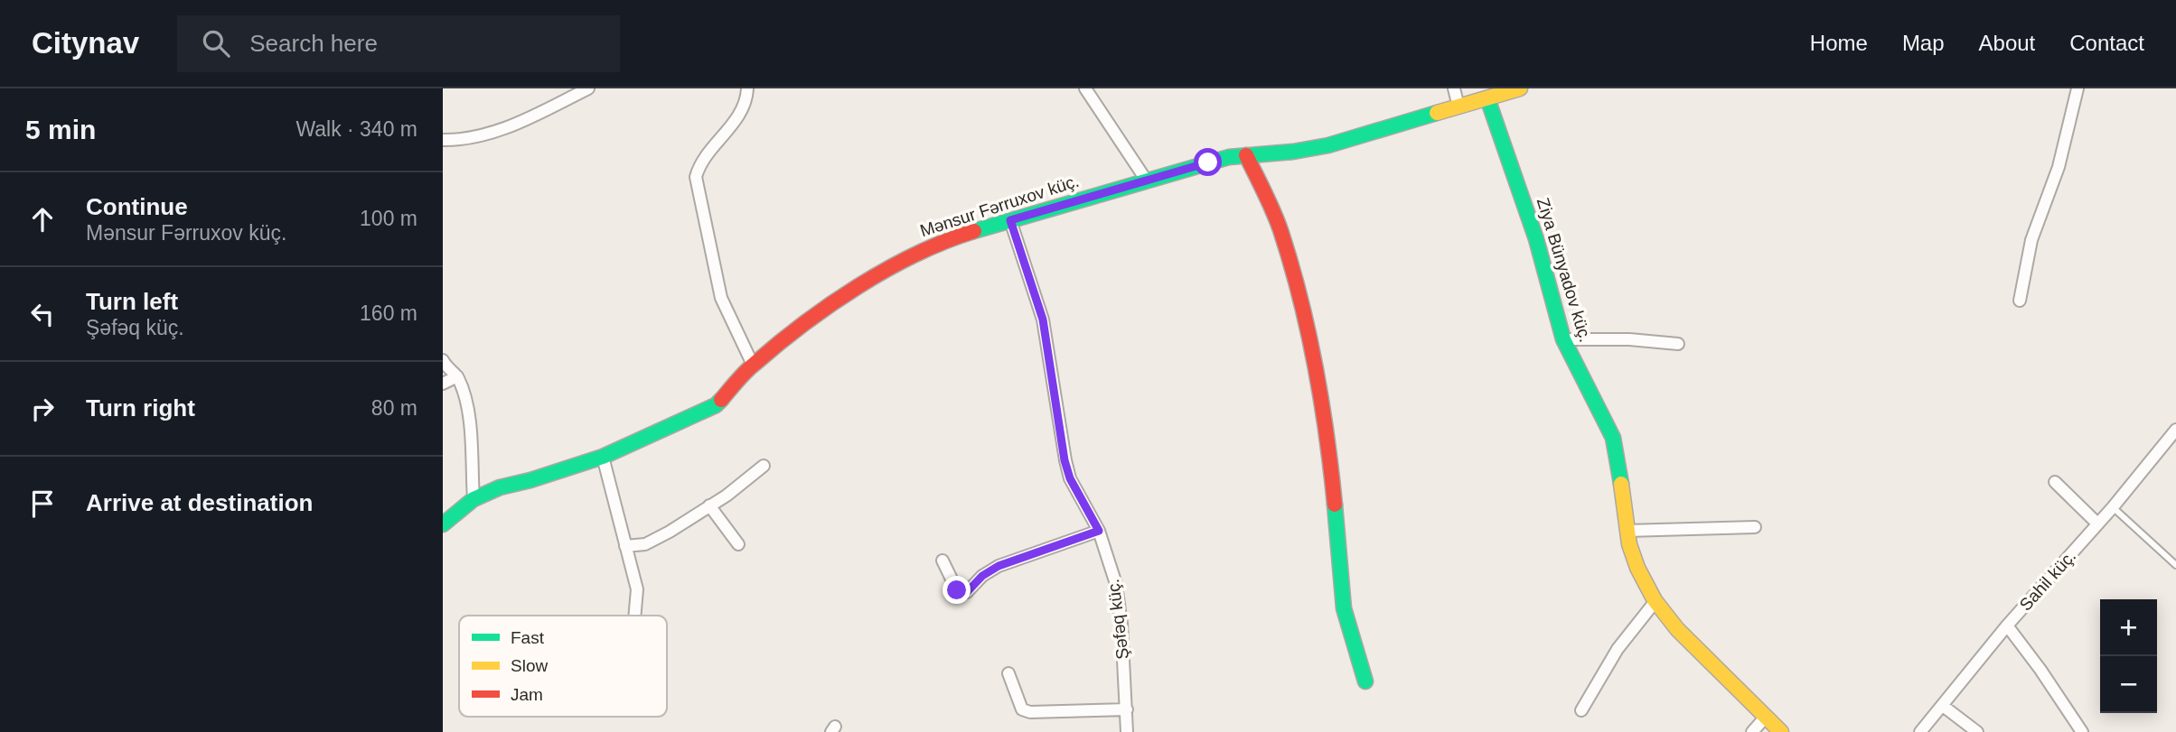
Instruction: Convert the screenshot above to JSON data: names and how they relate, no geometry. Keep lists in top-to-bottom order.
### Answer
{
  "streets": {
    "street": [
      "Mənsur Fərruxov küç.",
      "Ziya Bünyadov küç.",
      "Sahil küç.",
      "Şəfəq küç."
    ]
  },
  "crossings": [
    ["Mənsur Fərruxov küç.", "Ziya Bünyadov küç."],
    ["Mənsur Fərruxov küç.", "Şəfəq küç."]
  ],
  "legend": ["Fast", "Slow", "Jam"],
  "page": {
    "header": "Citynav",
    "search": "Search here",
    "nav": [
      "Home",
      "Map",
      "About",
      "Contact"
    ],
    "heading": ["5 min", "Walk · 340 m"],
    "list": [
      ["Continue", "Mənsur Fərruxov küç.", "100 m"],
      ["Turn left", "Şəfəq küç.", "160 m"],
      ["Turn right", "80 m"],
      "Arrive at destination"
    ],
    "map_buttons": ["+", "−"]
  }
}
